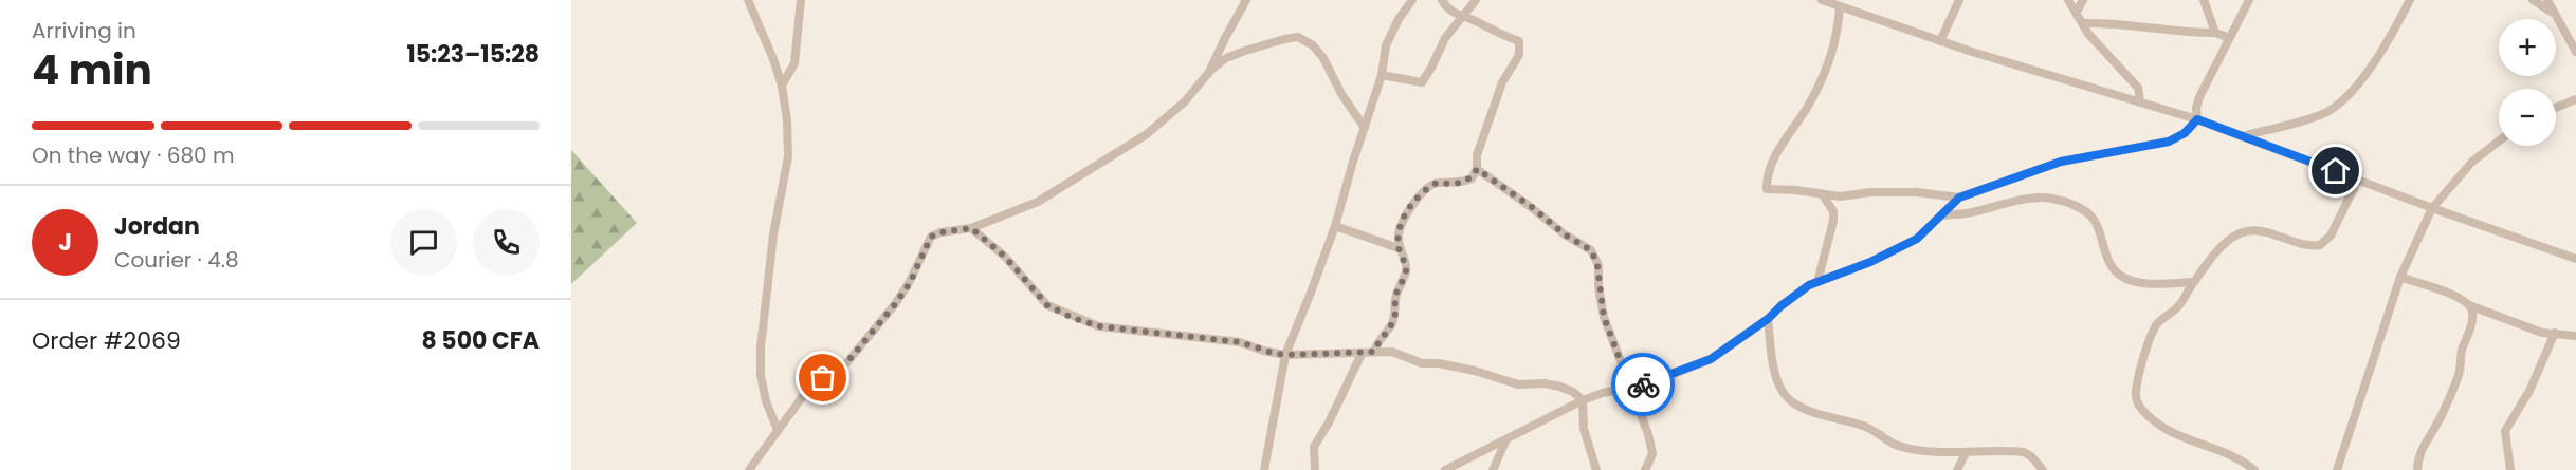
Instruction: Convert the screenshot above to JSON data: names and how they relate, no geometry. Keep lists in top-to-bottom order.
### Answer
{
  "page": {
    "heading": ["4 min", "Arriving in", "15:23–15:28"],
    "panel": [
      "Jordan",
      "Courier · 4.8",
      "Order #2069",
      "8 500 CFA"
    ],
    "map_buttons": ["+", "−"],
    "bar": "On the way · 680 m",
    "round": "J"
  }
}
